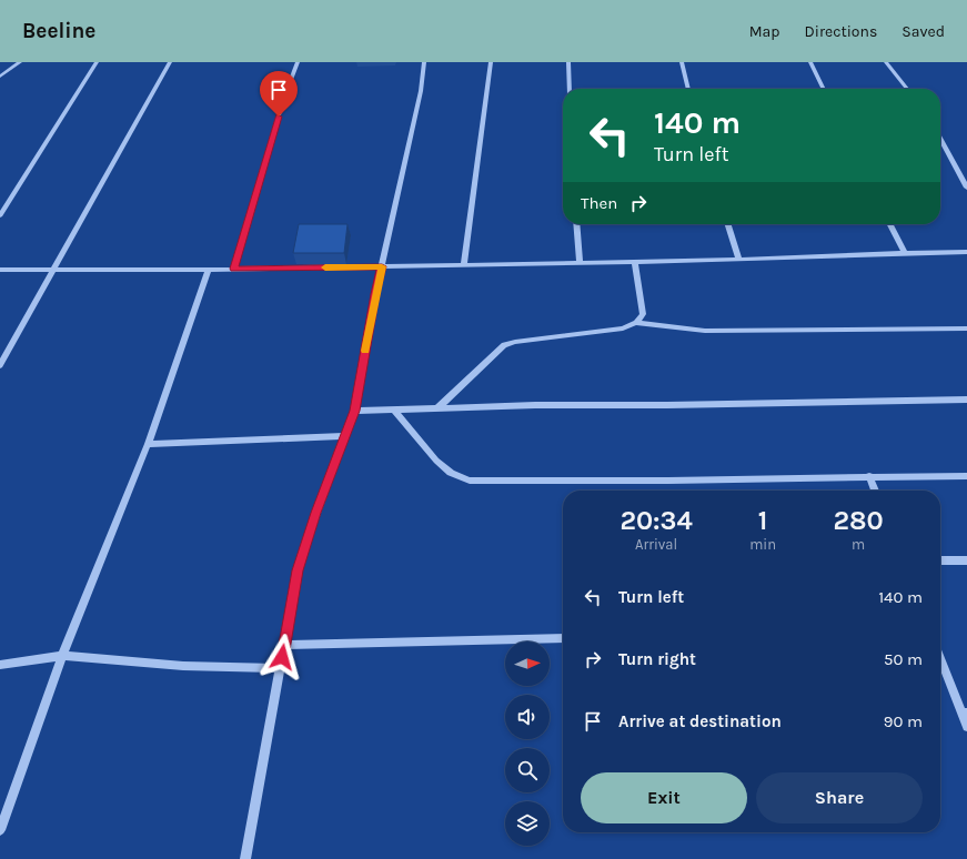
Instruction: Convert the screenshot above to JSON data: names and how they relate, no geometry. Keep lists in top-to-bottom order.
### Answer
{
  "north": "right",
  "page": {
    "header": "Beeline",
    "nav": ["Map", "Directions", "Saved"],
    "turn": ["140 m", "Turn left"],
    "then": "Then",
    "eta": [
      "20:34",
      "Arrival",
      "1",
      "min",
      "280",
      "m"
    ],
    "list": [
      {
        "name": "Turn left",
        "value": "140 m"
      },
      {
        "name": "Turn right",
        "value": "50 m"
      },
      {
        "name": "Arrive at destination",
        "value": "90 m"
      }
    ],
    "buttons": ["Exit", "Share"]
  }
}
